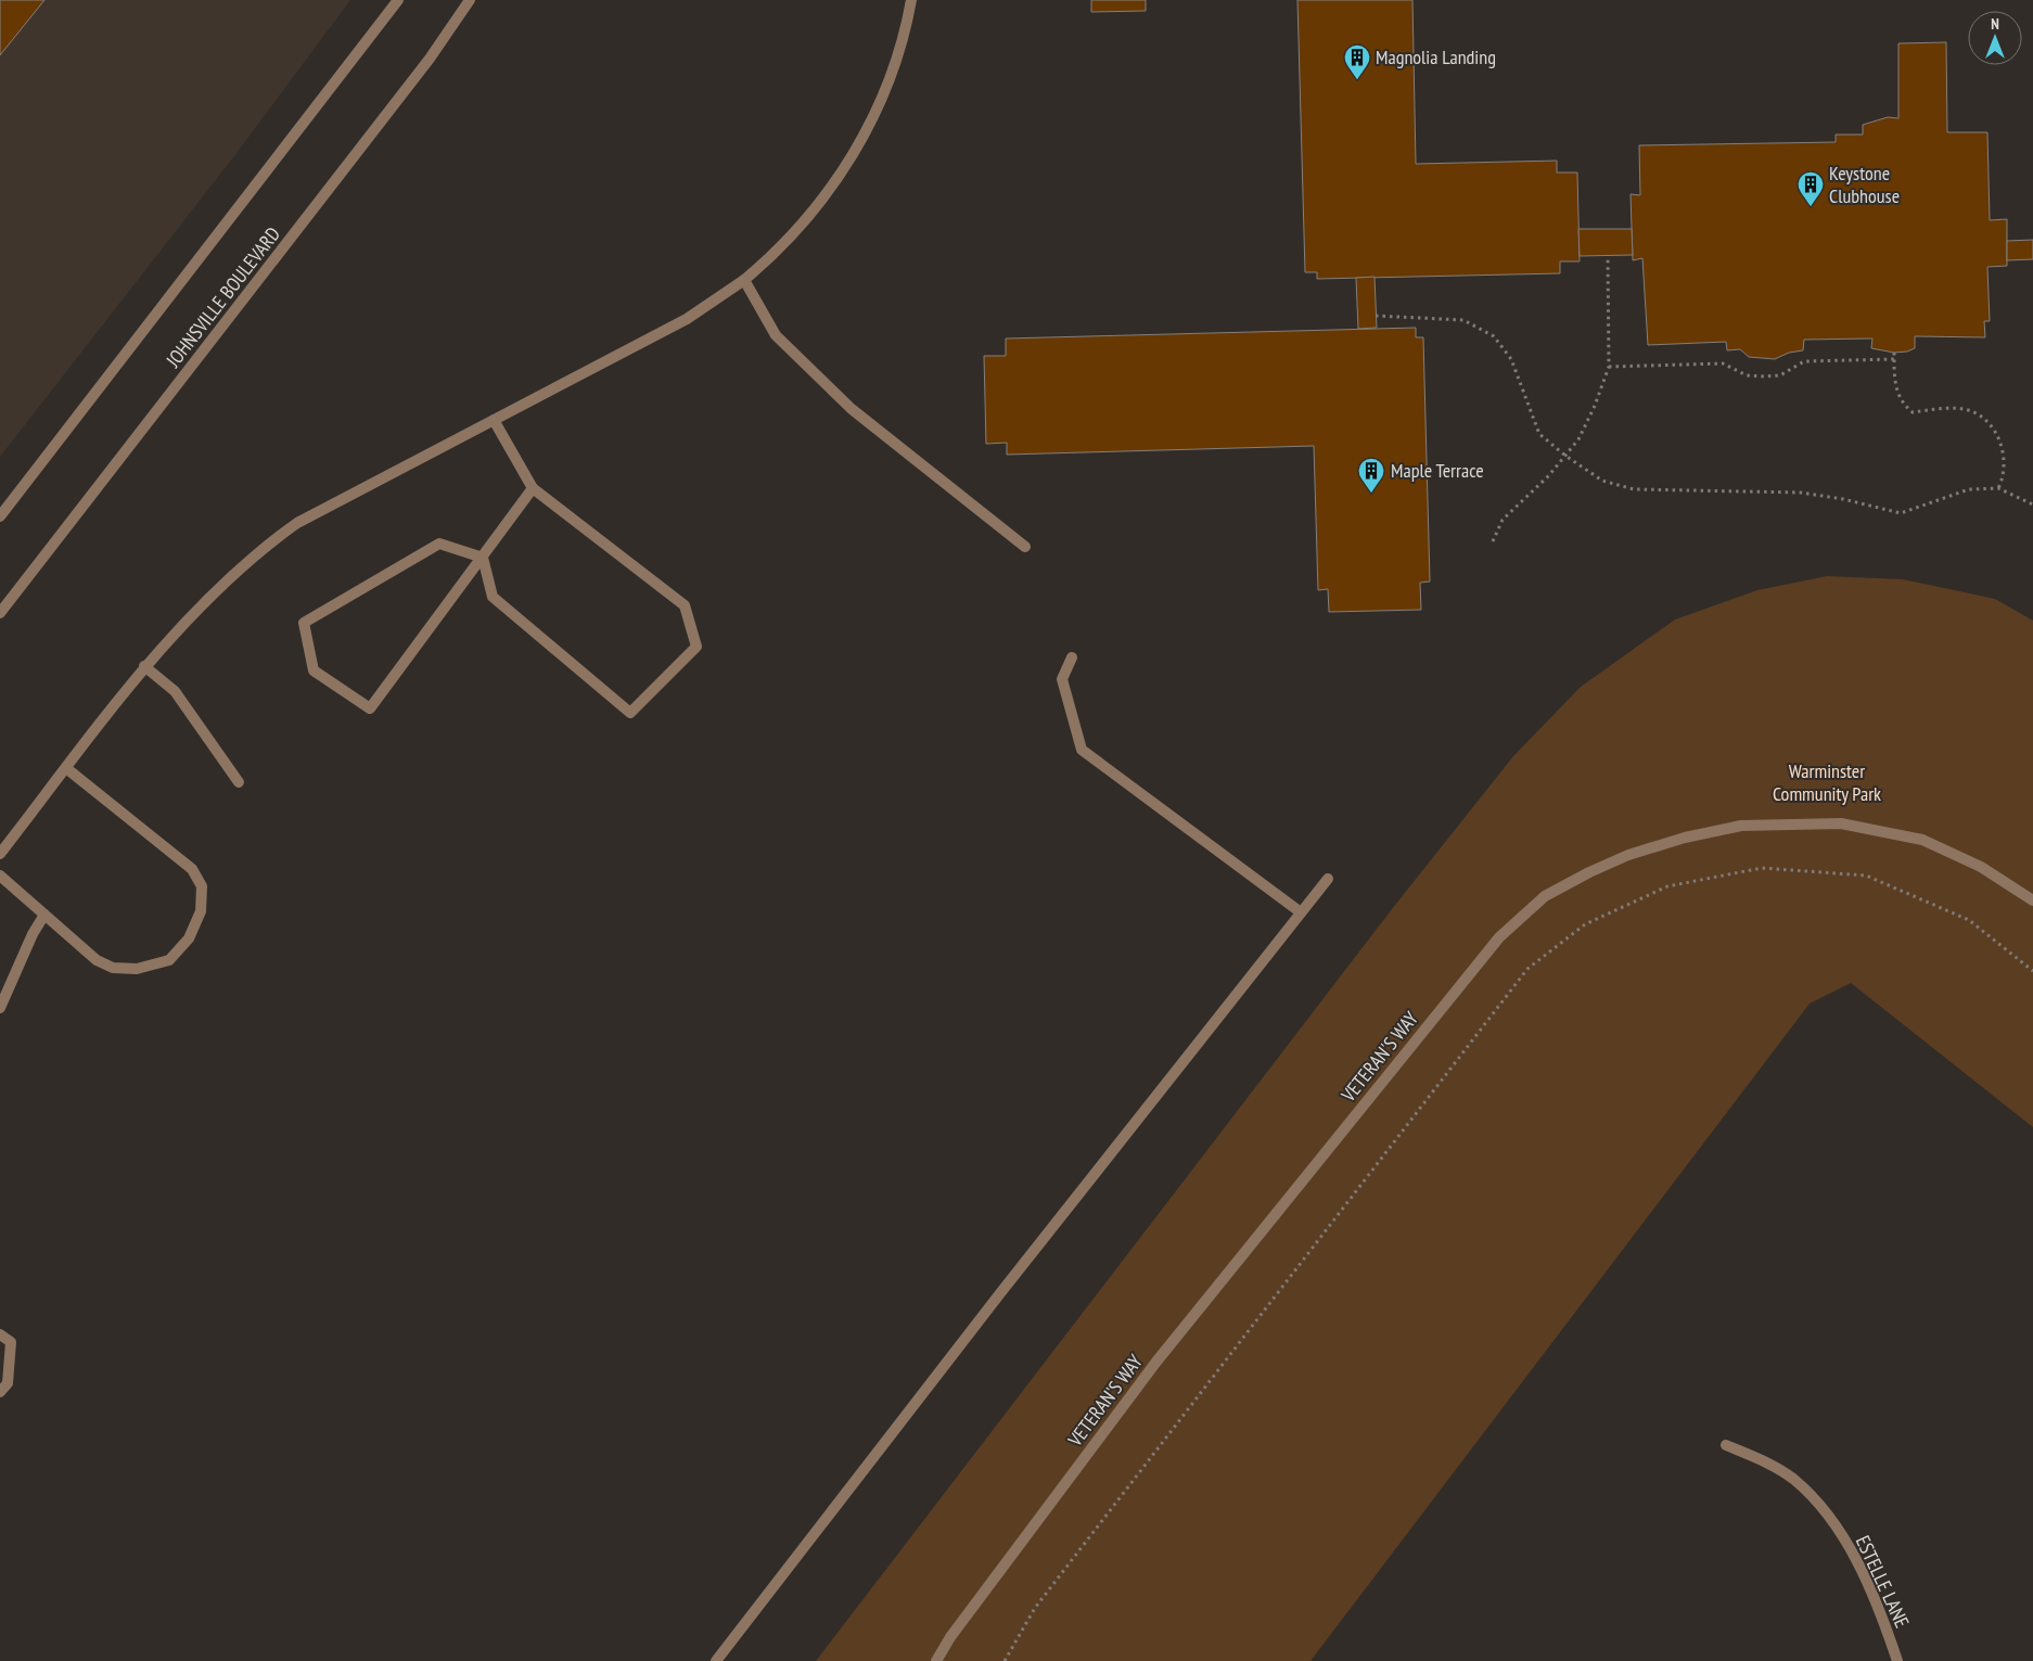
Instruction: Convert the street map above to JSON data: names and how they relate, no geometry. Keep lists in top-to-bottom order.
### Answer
{
  "streets": {
    "street": ["JOHNSVILLE BOULEVARD", "VETERAN'S WAY", "ESTELLE LANE"]
  },
  "parks": ["Warminster Community Park"],
  "places": {
    "building": ["Magnolia Landing", "Keystone Clubhouse", "Maple Terrace"]
  },
  "north": "top"
}
